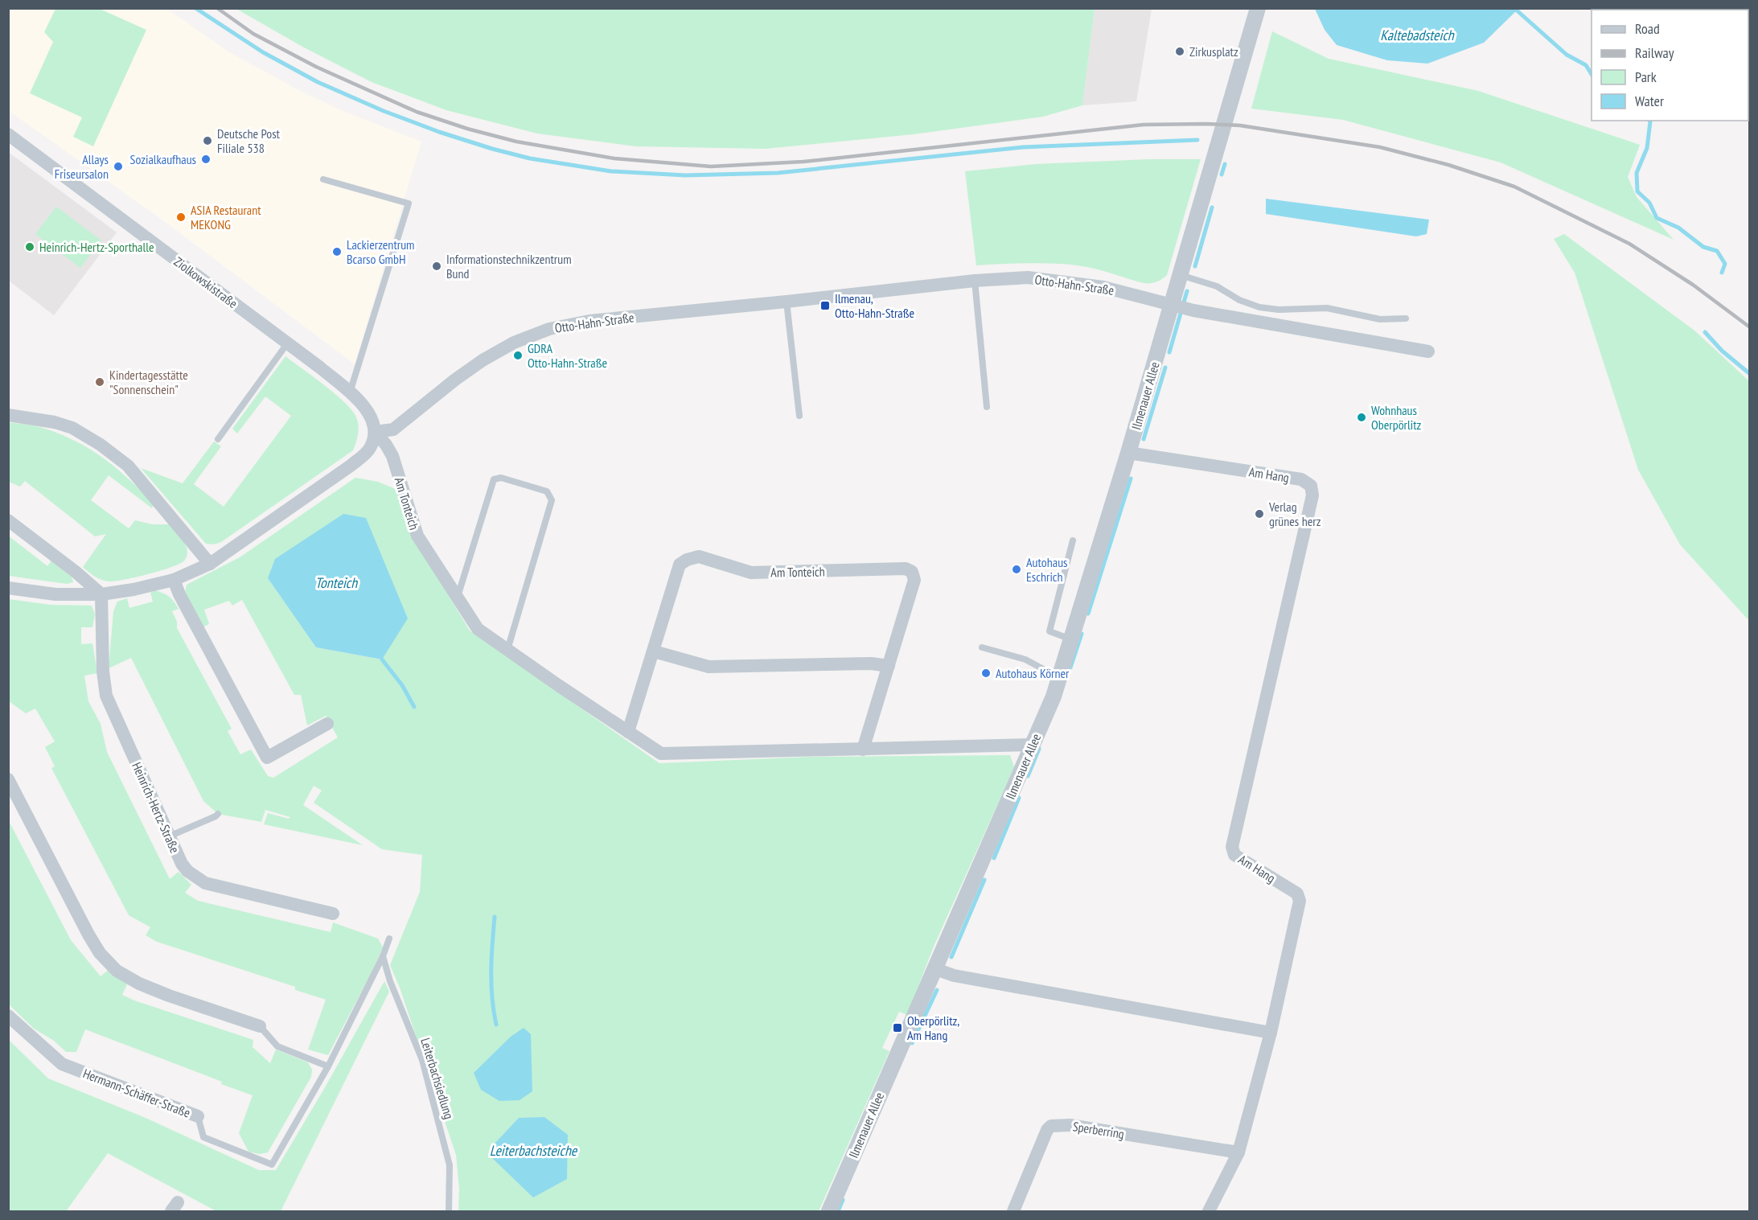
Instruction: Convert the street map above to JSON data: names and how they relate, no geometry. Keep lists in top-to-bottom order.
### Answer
{
  "streets": {
    "street": [
      "Ziolkowskistraße",
      "Otto-Hahn-Straße",
      "Ilmenauer Allee",
      "Am Hang",
      "Am Tonteich",
      "Heinrich-Hertz-Straße",
      "Hermann-Schäffer-Straße",
      "Sperberring"
    ],
    "lane": ["Leiterbachsiedlung"]
  },
  "crossings": [
    ["Ziolkowskistraße", "Otto-Hahn-Straße"],
    ["Ziolkowskistraße", "Am Tonteich"],
    ["Otto-Hahn-Straße", "Ilmenauer Allee"],
    ["Otto-Hahn-Straße", "Am Tonteich"],
    ["Ilmenauer Allee", "Am Hang"],
    ["Ilmenauer Allee", "Am Tonteich"]
  ],
  "water": ["Kaltebadsteich", "Tonteich", "Leiterbachsteiche"],
  "places": {
    "other": [
      "Zirkusplatz",
      "Deutsche Post Filiale 538",
      "Sozialkaufhaus",
      "Allays Friseursalon",
      "ASIA Restaurant MEKONG",
      "Heinrich-Hertz-Sporthalle",
      "Lackierzentrum Bcarso GmbH",
      "Informationstechnikzentrum Bund",
      "GDRA Otto-Hahn-Straße",
      "Kindertagesstätte \"Sonnenschein\"",
      "Wohnhaus Oberpörlitz",
      "Verlag grünes herz",
      "Autohaus Eschrich",
      "Autohaus Körner"
    ],
    "transit": ["Ilmenau, Otto-Hahn-Straße", "Oberpörlitz, Am Hang"]
  },
  "legend": [
    "Road",
    "Railway",
    "Park",
    "Water"
  ]
}
